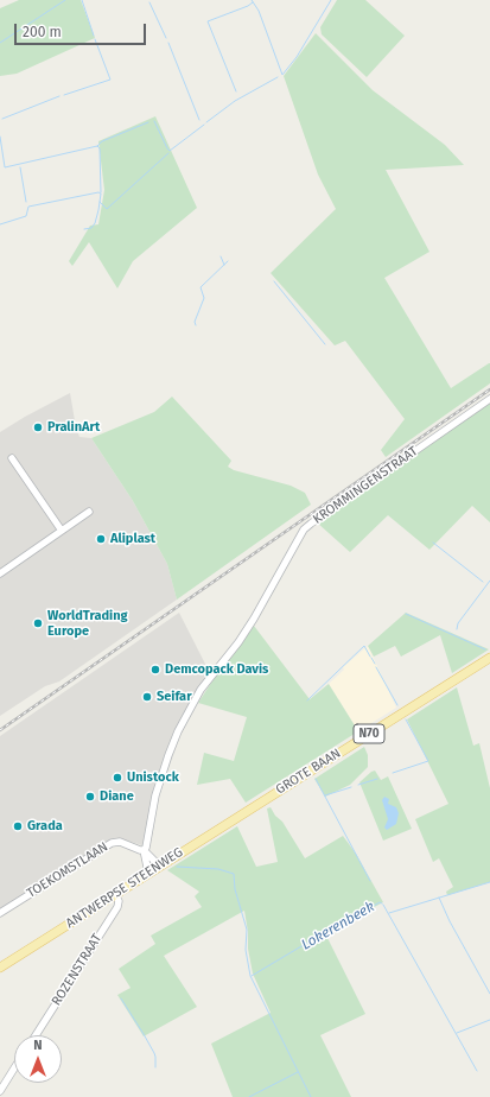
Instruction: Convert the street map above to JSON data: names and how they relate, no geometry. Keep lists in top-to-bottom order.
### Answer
{
  "streets": {
    "main road": ["N70", "GROTE BAAN", "ANTWERPSE STEENWEG"],
    "street": ["KROMMINGENSTRAAT", "TOEKOMSTLAAN", "ROZENSTRAAT"]
  },
  "crossings": [
    ["KROMMINGENSTRAAT", "TOEKOMSTLAAN"],
    ["GROTE BAAN", "ANTWERPSE STEENWEG"],
    ["TOEKOMSTLAAN", "ANTWERPSE STEENWEG"],
    ["ANTWERPSE STEENWEG", "ROZENSTRAAT"]
  ],
  "water": ["Lokerenbeek"],
  "places": [
    "PralinArt",
    "Aliplast",
    "WorldTrading Europe",
    "Demcopack Davis",
    "Seifar",
    "Unistock",
    "Diane",
    "Grada"
  ],
  "scale_bar": "200 m",
  "north": "top"
}
